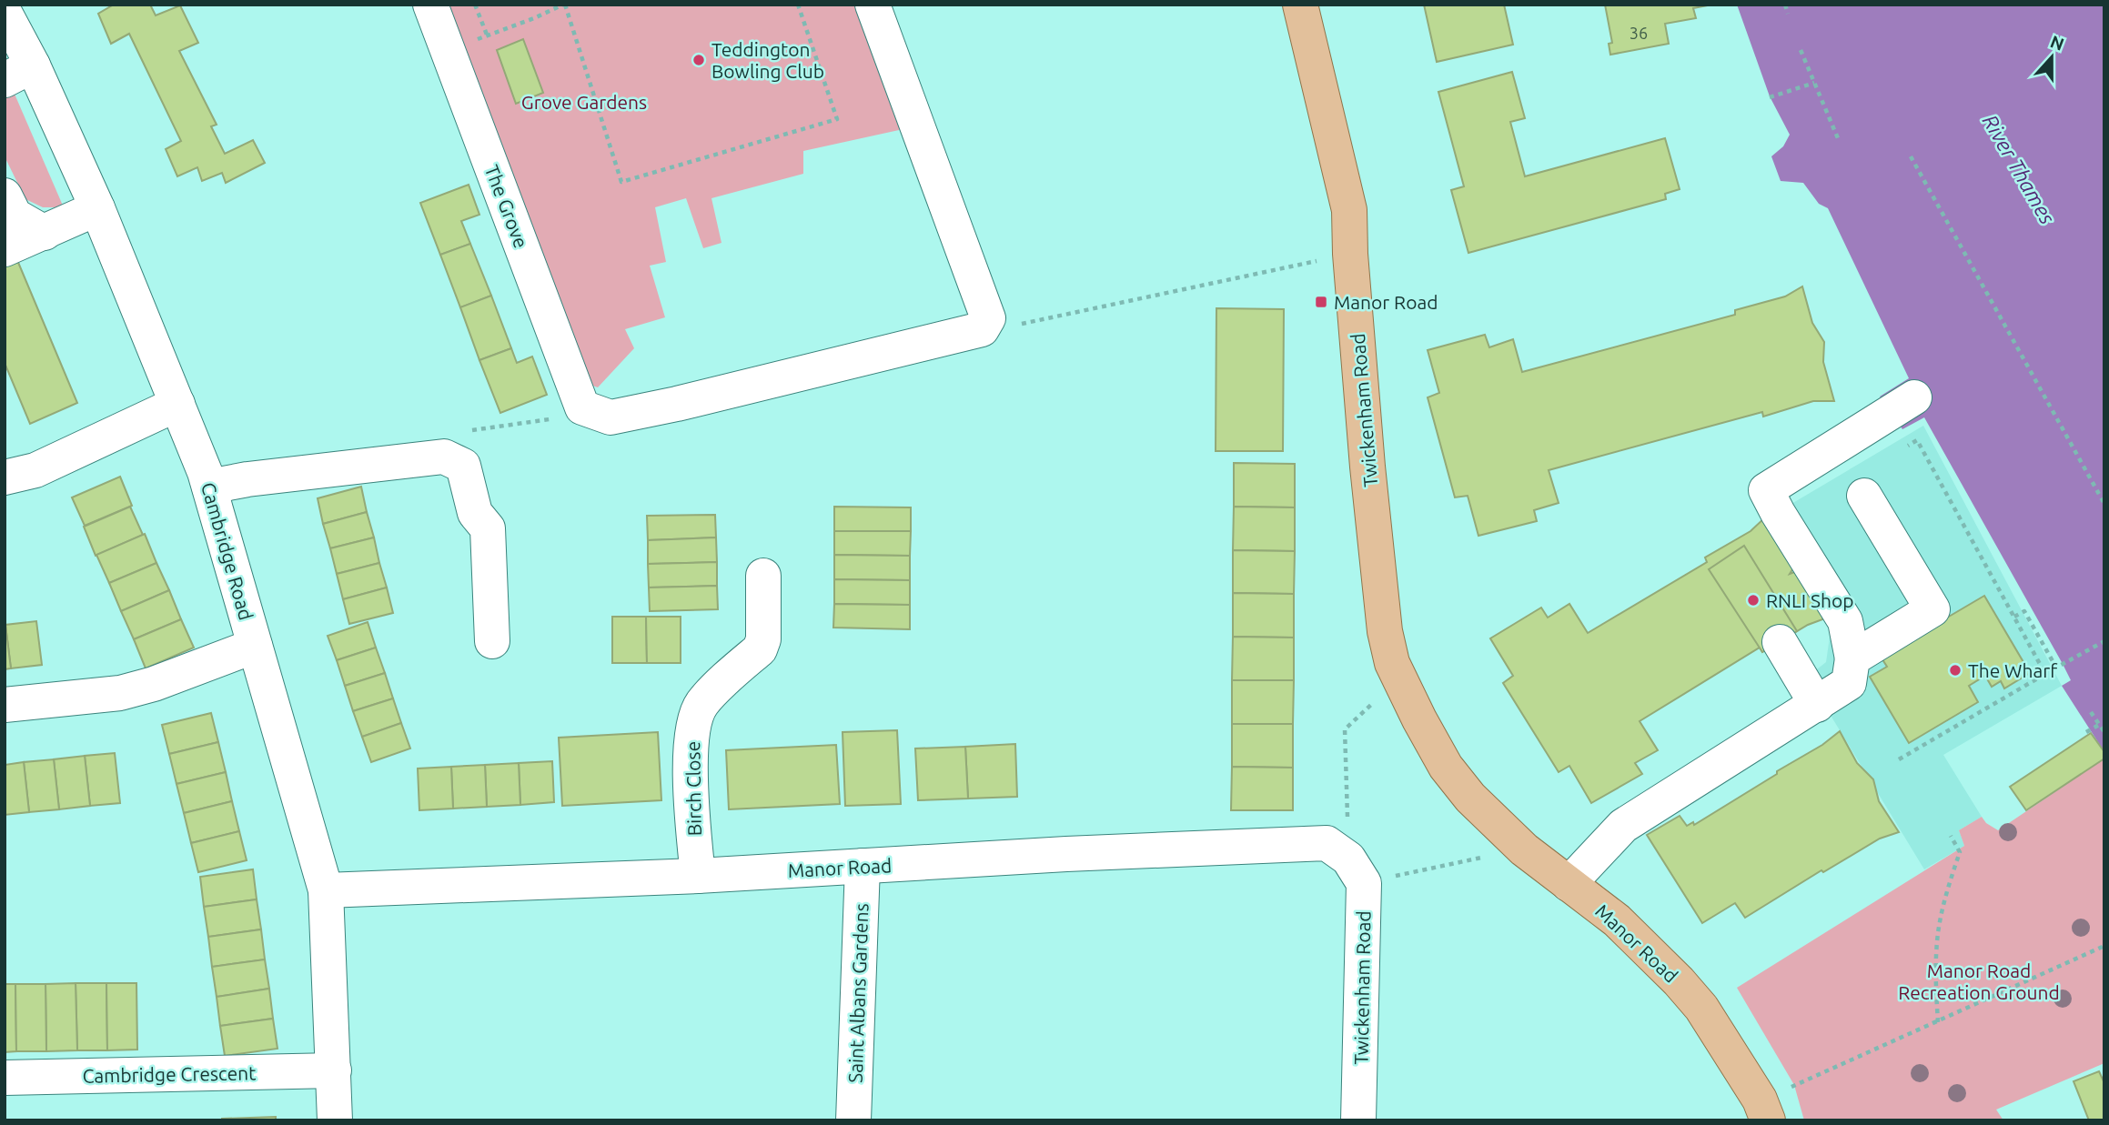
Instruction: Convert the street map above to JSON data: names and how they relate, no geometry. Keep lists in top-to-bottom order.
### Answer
{
  "streets": {
    "main road": ["Twickenham Road", "Manor Road"],
    "street": [
      "The Grove",
      "Cambridge Road",
      "Birch Close",
      "Saint Albans Gardens",
      "Cambridge Crescent"
    ]
  },
  "crossings": [
    ["Twickenham Road", "Manor Road"],
    ["Cambridge Road", "Manor Road"],
    ["Cambridge Road", "Cambridge Crescent"],
    ["Birch Close", "Manor Road"],
    ["Manor Road", "Saint Albans Gardens"]
  ],
  "water": ["River Thames"],
  "parks": ["Grove Gardens", "Manor Road Recreation Ground"],
  "places": {
    "other": ["Teddington Bowling Club", "RNLI Shop", "The Wharf"],
    "transit": ["Manor Road"]
  },
  "house_numbers": ["36"],
  "north": "top"
}
